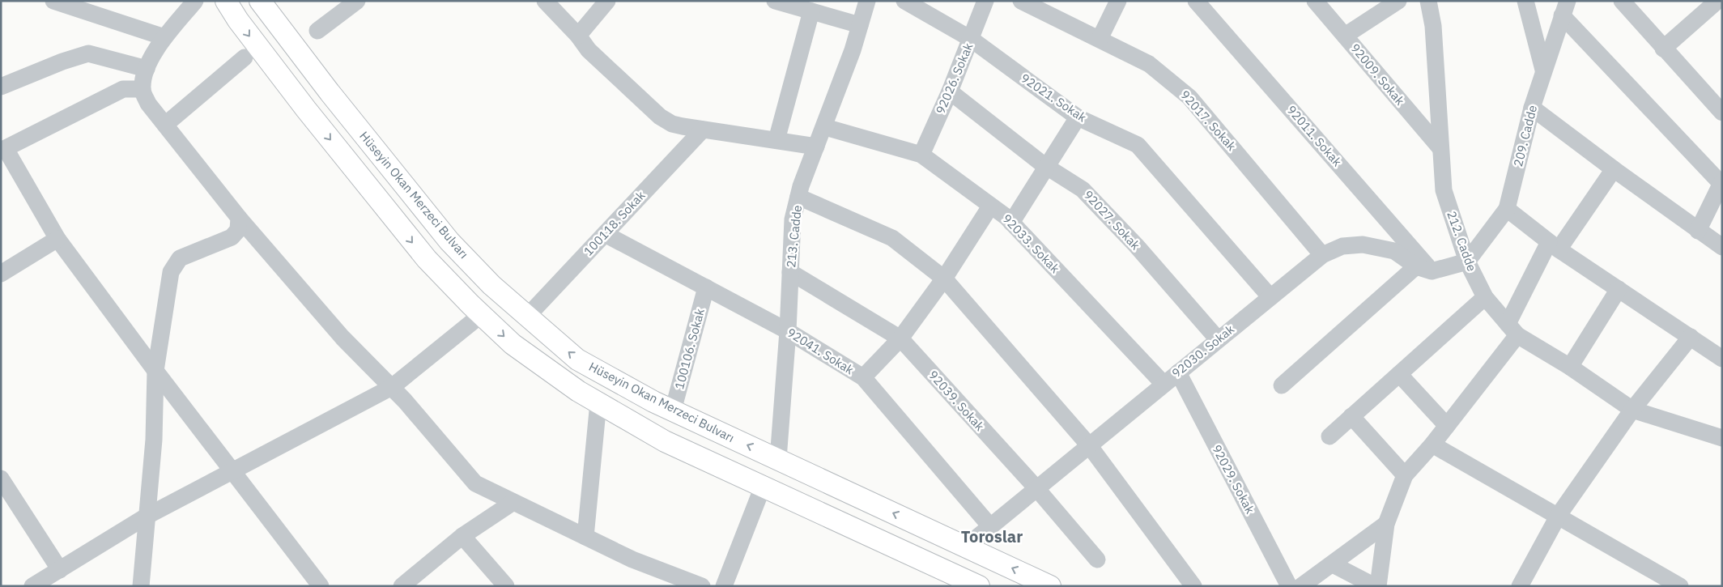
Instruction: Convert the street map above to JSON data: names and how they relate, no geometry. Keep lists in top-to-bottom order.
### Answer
{
  "streets": {
    "main road": ["Hüseyin Okan Merzeci Bulvarı"],
    "street": [
      "92009. Sokak",
      "92026. Sokak",
      "92021. Sokak",
      "92017. Sokak",
      "92011. Sokak",
      "209. Cadde",
      "92027. Sokak",
      "100118. Sokak",
      "213. Cadde",
      "212. Cadde",
      "92033. Sokak",
      "100106. Sokak",
      "92041. Sokak",
      "92030. Sokak",
      "92039. Sokak",
      "92029. Sokak"
    ]
  },
  "crossings": [
    ["92009. Sokak", "212. Cadde"],
    ["92026. Sokak", "92021. Sokak"],
    ["92026. Sokak", "92027. Sokak"],
    ["92026. Sokak", "92033. Sokak"],
    ["92021. Sokak", "92030. Sokak"],
    ["92017. Sokak", "92030. Sokak"],
    ["92011. Sokak", "92030. Sokak"],
    ["209. Cadde", "212. Cadde"],
    ["Hüseyin Okan Merzeci Bulvarı", "100118. Sokak"],
    ["Hüseyin Okan Merzeci Bulvarı", "213. Cadde"],
    ["Hüseyin Okan Merzeci Bulvarı", "100106. Sokak"],
    ["Hüseyin Okan Merzeci Bulvarı", "92030. Sokak"],
    ["92027. Sokak", "92030. Sokak"],
    ["100118. Sokak", "92041. Sokak"],
    ["213. Cadde", "92033. Sokak"],
    ["213. Cadde", "92041. Sokak"],
    ["213. Cadde", "92039. Sokak"],
    ["92033. Sokak", "92030. Sokak"],
    ["100106. Sokak", "92041. Sokak"],
    ["92041. Sokak", "92030. Sokak"],
    ["92030. Sokak", "92039. Sokak"],
    ["92030. Sokak", "92029. Sokak"]
  ],
  "districts": ["Toroslar"]
}
